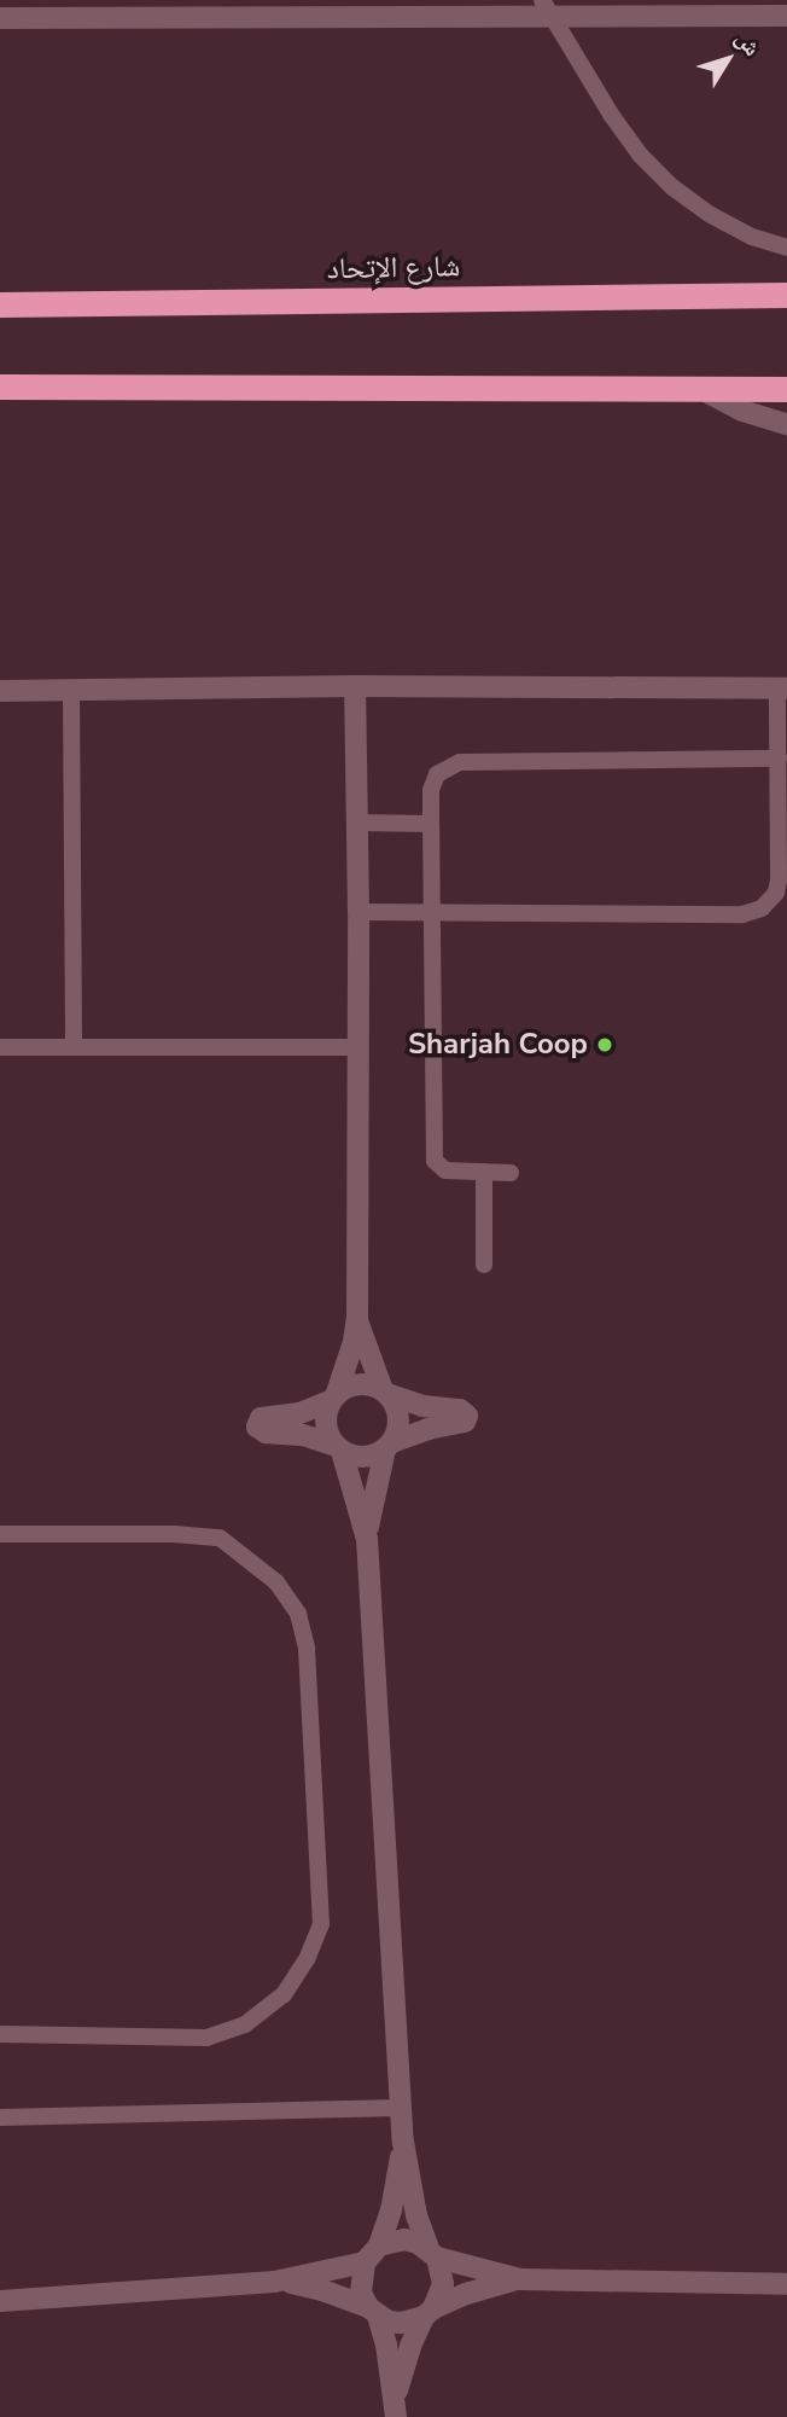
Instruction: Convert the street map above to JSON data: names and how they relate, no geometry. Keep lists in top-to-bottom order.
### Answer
{
  "streets": {
    "highway": ["شارع الإتحاد"]
  },
  "places": ["Sharjah Coop"],
  "north": "top right"
}
